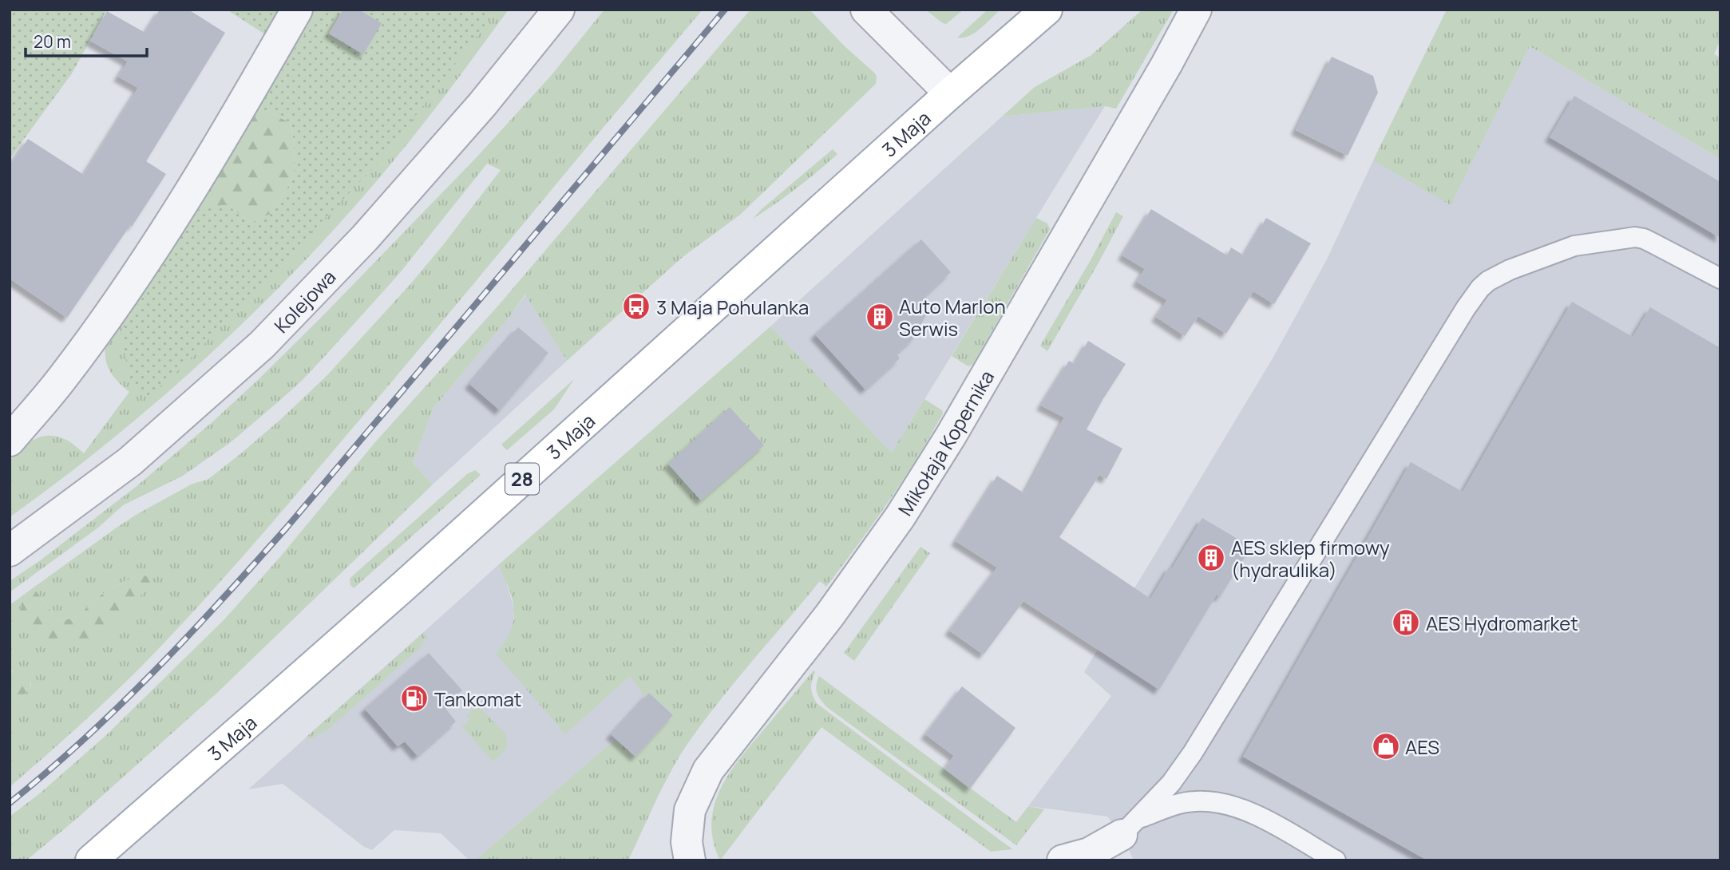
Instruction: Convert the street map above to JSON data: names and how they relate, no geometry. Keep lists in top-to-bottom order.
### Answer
{
  "streets": {
    "main road": ["3 Maja", "28"],
    "street": ["Kolejowa", "Mikołaja Kopernika"]
  },
  "places": {
    "bus stop": ["3 Maja Pohulanka"],
    "building": ["Auto Marlon Serwis", "AES sklep firmowy (hydraulika)", "AES Hydromarket"],
    "fuel station": ["Tankomat"],
    "shop": ["AES"]
  },
  "scale_bar": "20 m"
}
